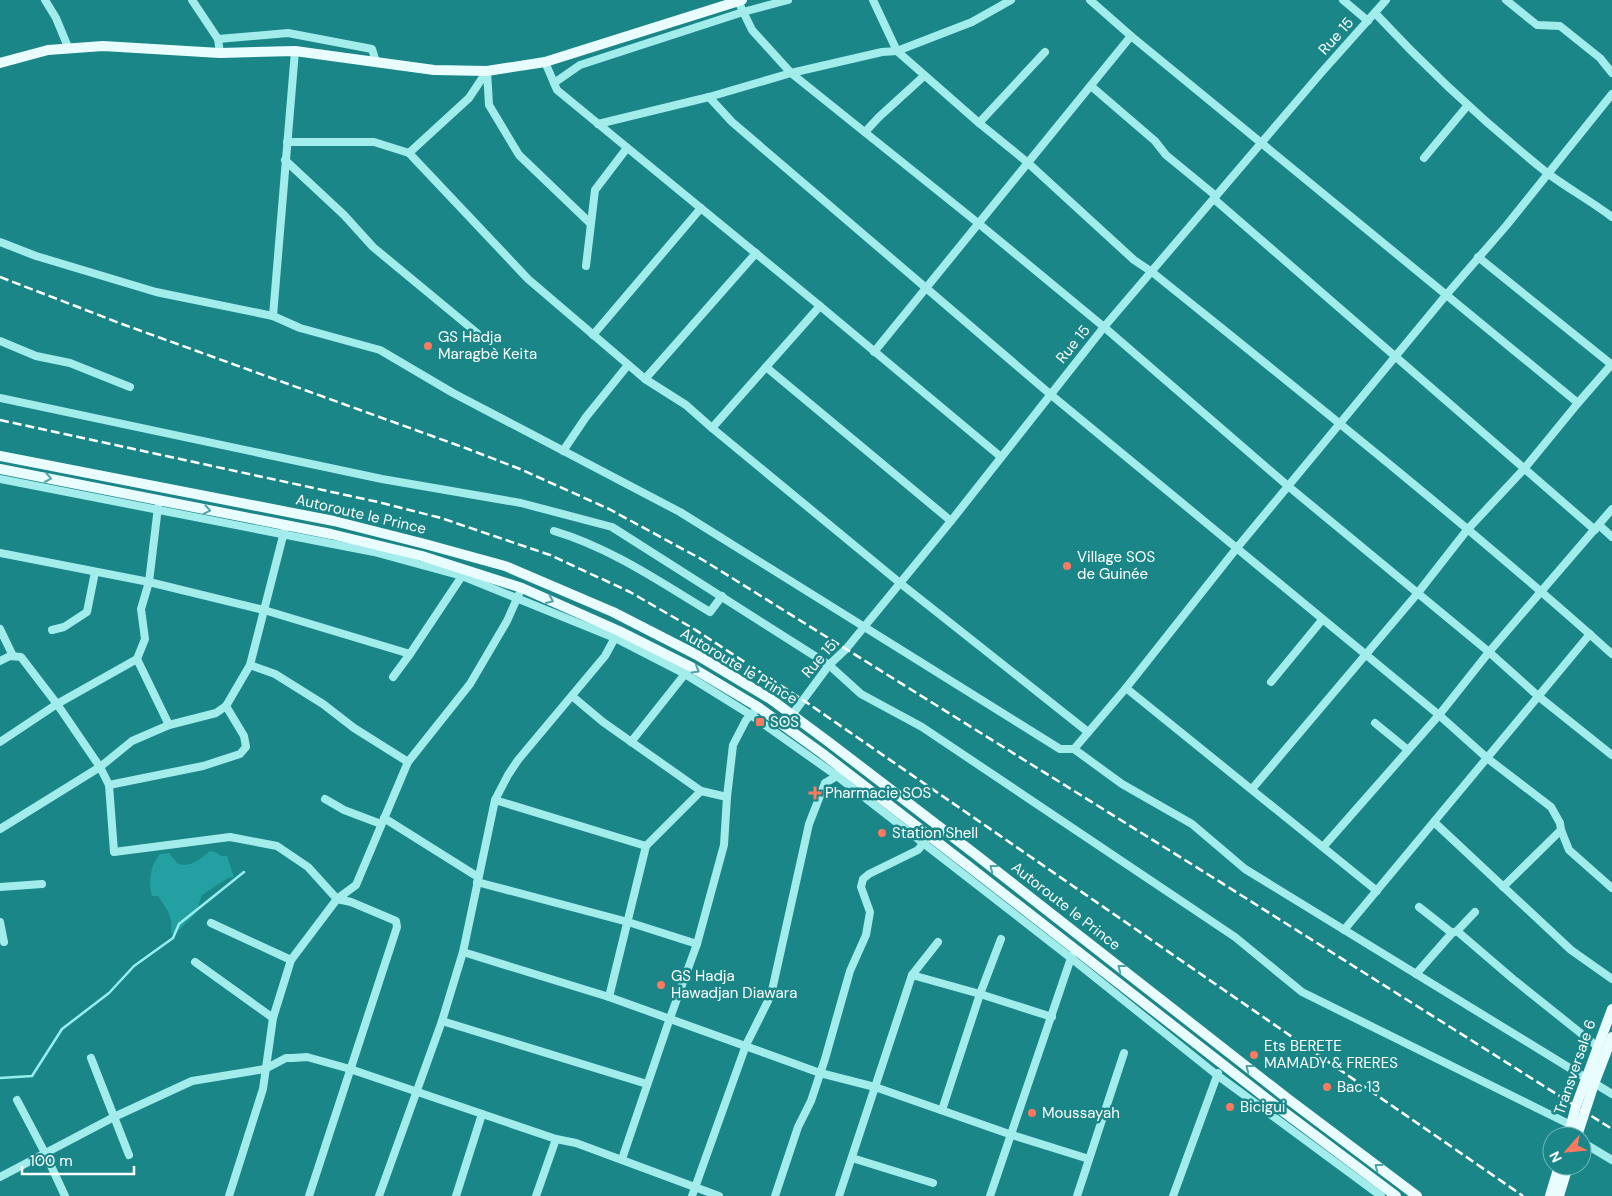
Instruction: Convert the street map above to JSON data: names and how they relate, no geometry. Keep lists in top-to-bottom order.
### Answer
{
  "streets": {
    "main road": ["Autoroute le Prince", "Transversale 6"],
    "street": ["Rue 15"]
  },
  "crossings": [
    ["Rue 15", "Autoroute le Prince"]
  ],
  "places": {
    "other": [
      "GS Hadja Maragbè Keita",
      "Village SOS de Guinée",
      "Station Shell",
      "GS Hadja Hawadjan Diawara",
      "Ets BERETE MAMADY & FRERES",
      "Bac 13",
      "Bicigui",
      "Moussayah"
    ],
    "transit": ["SOS"],
    "health": ["Pharmacie SOS"]
  },
  "scale_bar": "100 m",
  "north": "bottom left"
}
